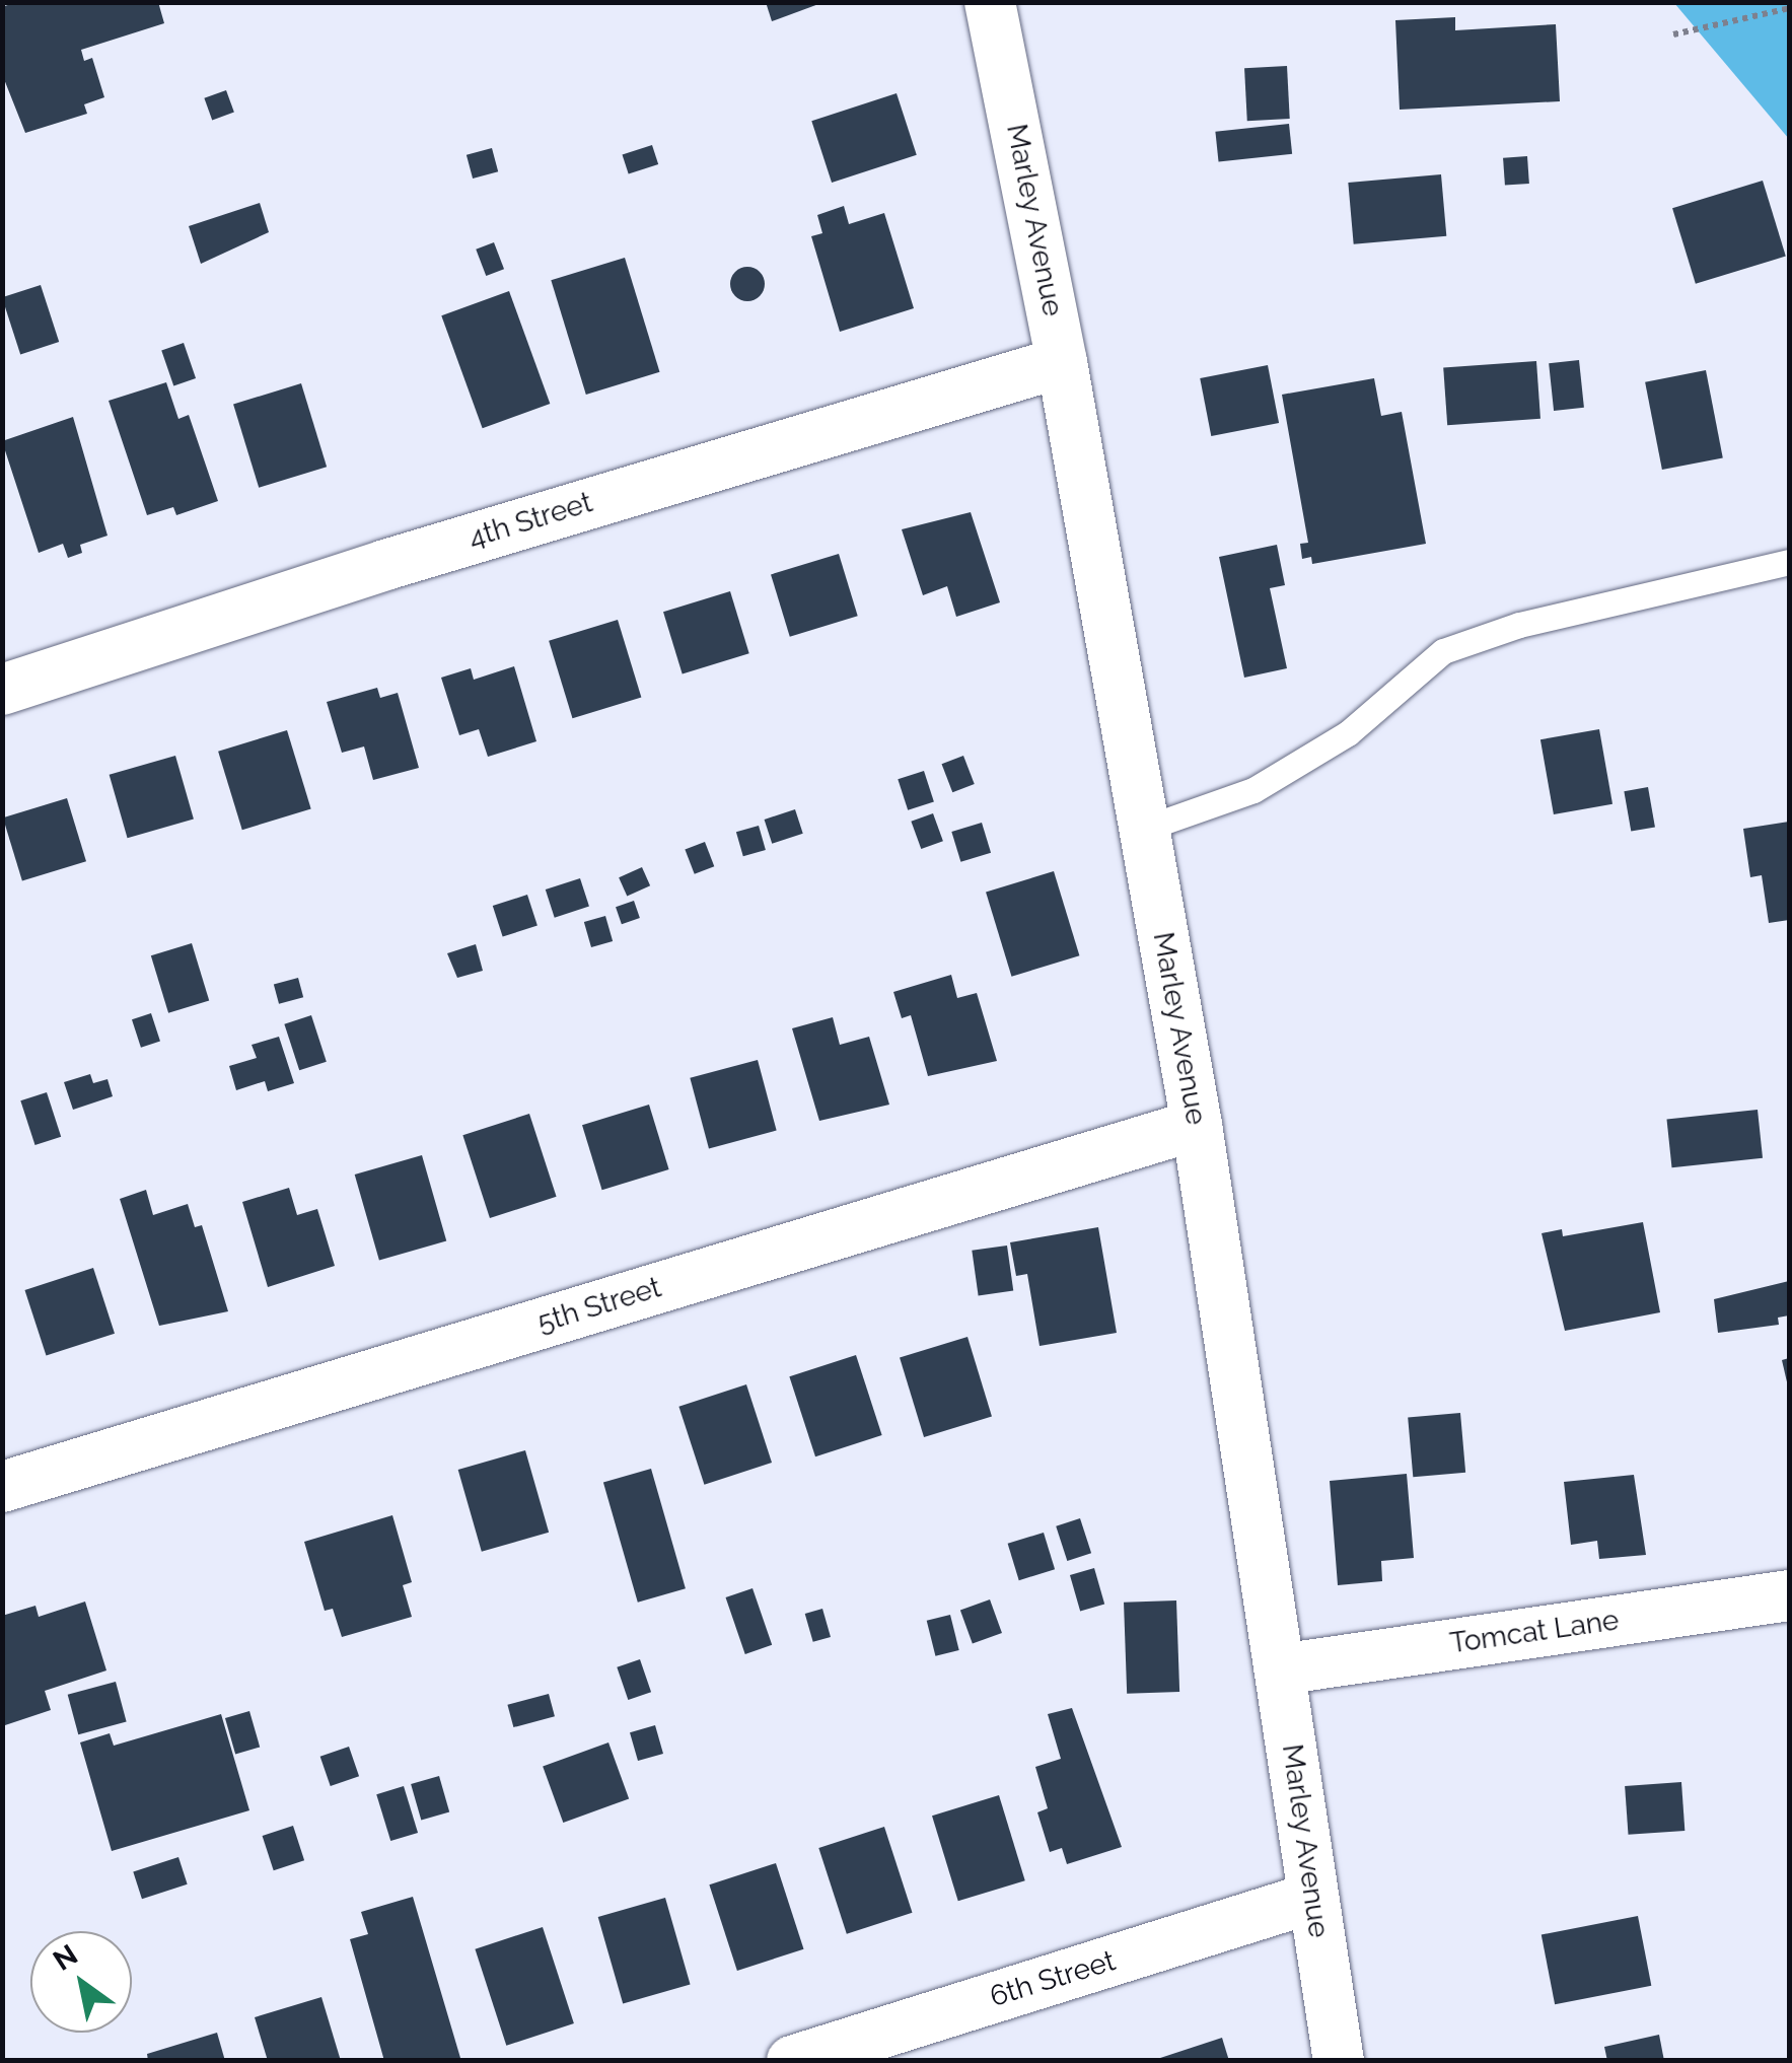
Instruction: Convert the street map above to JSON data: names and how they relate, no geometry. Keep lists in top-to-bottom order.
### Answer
{
  "streets": {
    "street": [
      "Marley Avenue",
      "4th Street",
      "5th Street",
      "Tomcat Lane",
      "6th Street"
    ]
  },
  "crossings": [
    ["Marley Avenue", "4th Street"],
    ["Marley Avenue", "5th Street"],
    ["Marley Avenue", "Tomcat Lane"],
    ["Marley Avenue", "6th Street"]
  ],
  "north": "top left"
}
